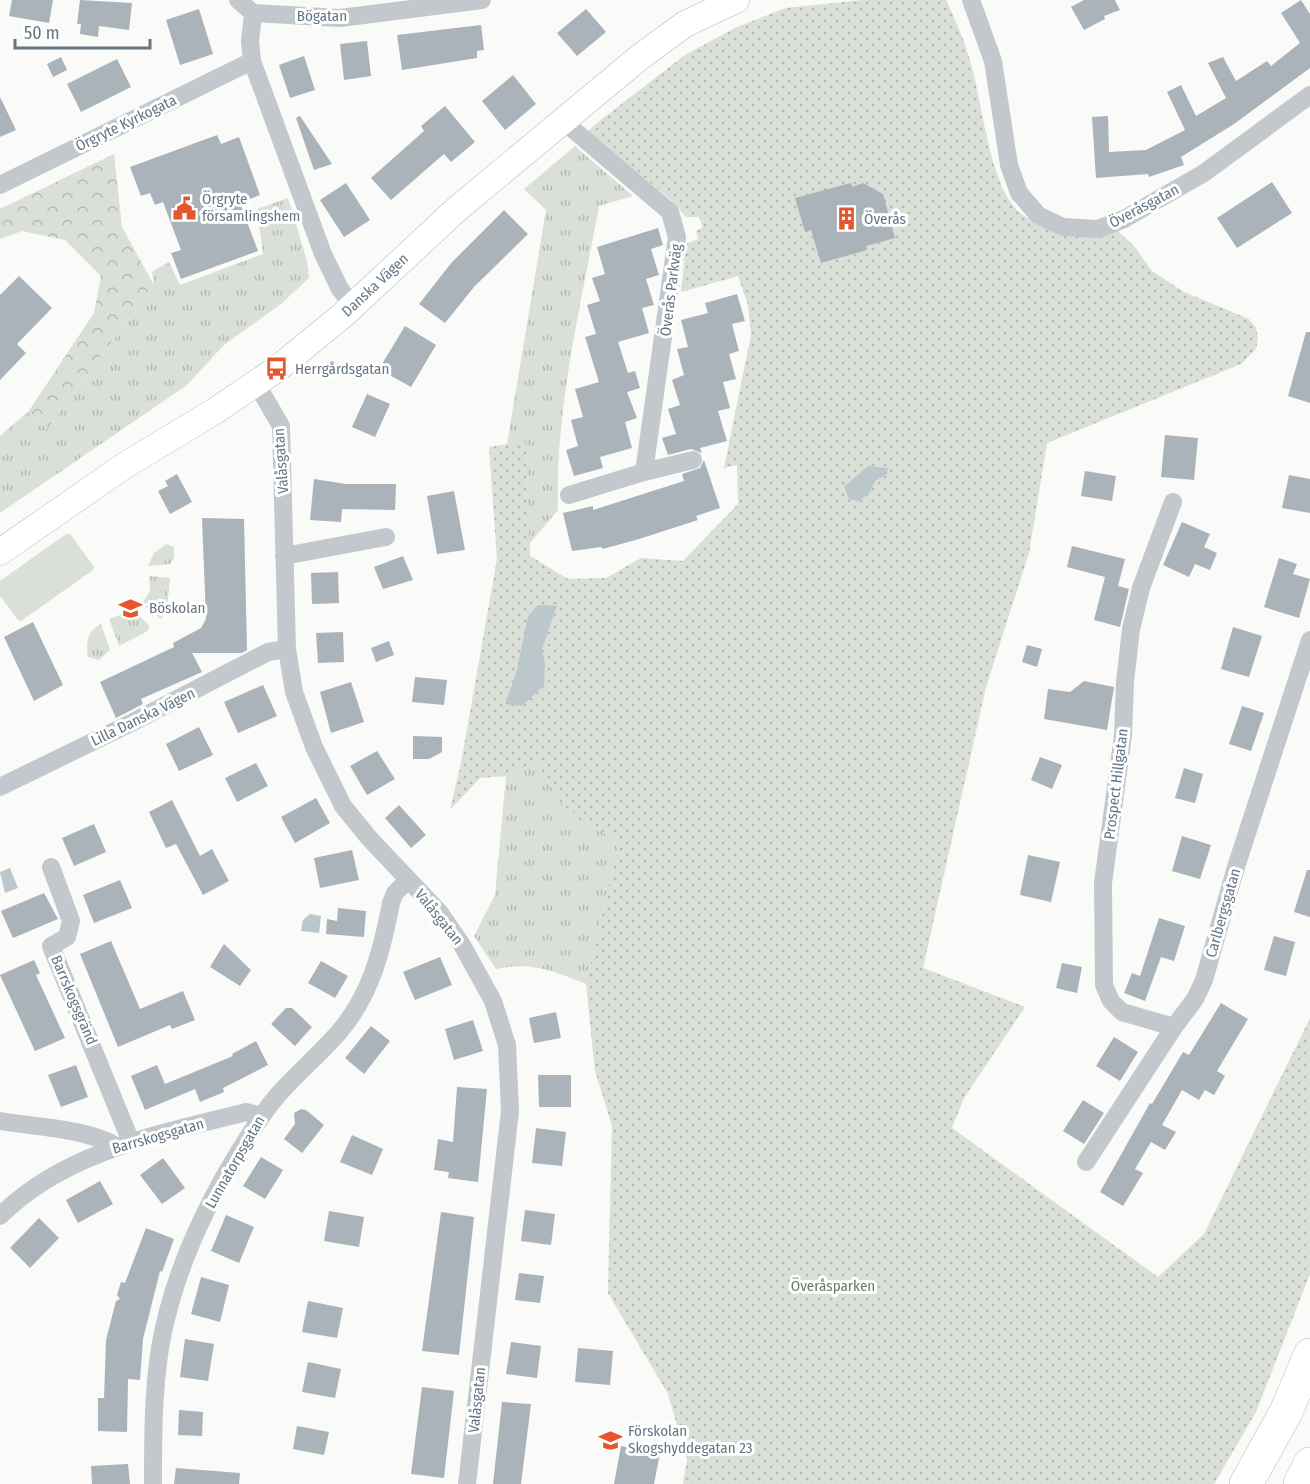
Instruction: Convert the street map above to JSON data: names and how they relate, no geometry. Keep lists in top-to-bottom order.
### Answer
{
  "streets": {
    "street": [
      "Bögatan",
      "Örgryte Kyrkogata",
      "Överåsgatan",
      "Danska Vägen",
      "Överås Parkväg",
      "Valåsgatan",
      "Lilla Danska Vägen",
      "Prospect Hillgatan",
      "Carlbergsgatan",
      "Barrskogsgränd",
      "Barrskogsgatan",
      "Lunnatorpsgatan"
    ]
  },
  "crossings": [
    ["Danska Vägen", "Överås Parkväg"],
    ["Danska Vägen", "Valåsgatan"],
    ["Valåsgatan", "Lilla Danska Vägen"],
    ["Valåsgatan", "Lunnatorpsgatan"],
    ["Prospect Hillgatan", "Carlbergsgatan"],
    ["Barrskogsgränd", "Barrskogsgatan"],
    ["Barrskogsgatan", "Lunnatorpsgatan"]
  ],
  "parks": ["Överåsparken"],
  "places": {
    "public building": ["Örgryte församlingshem"],
    "building": ["Överås"],
    "bus stop": ["Herrgårdsgatan"],
    "school or university": ["Böskolan", "Förskolan Skogshyddegatan 23"]
  },
  "scale_bar": "50 m"
}
